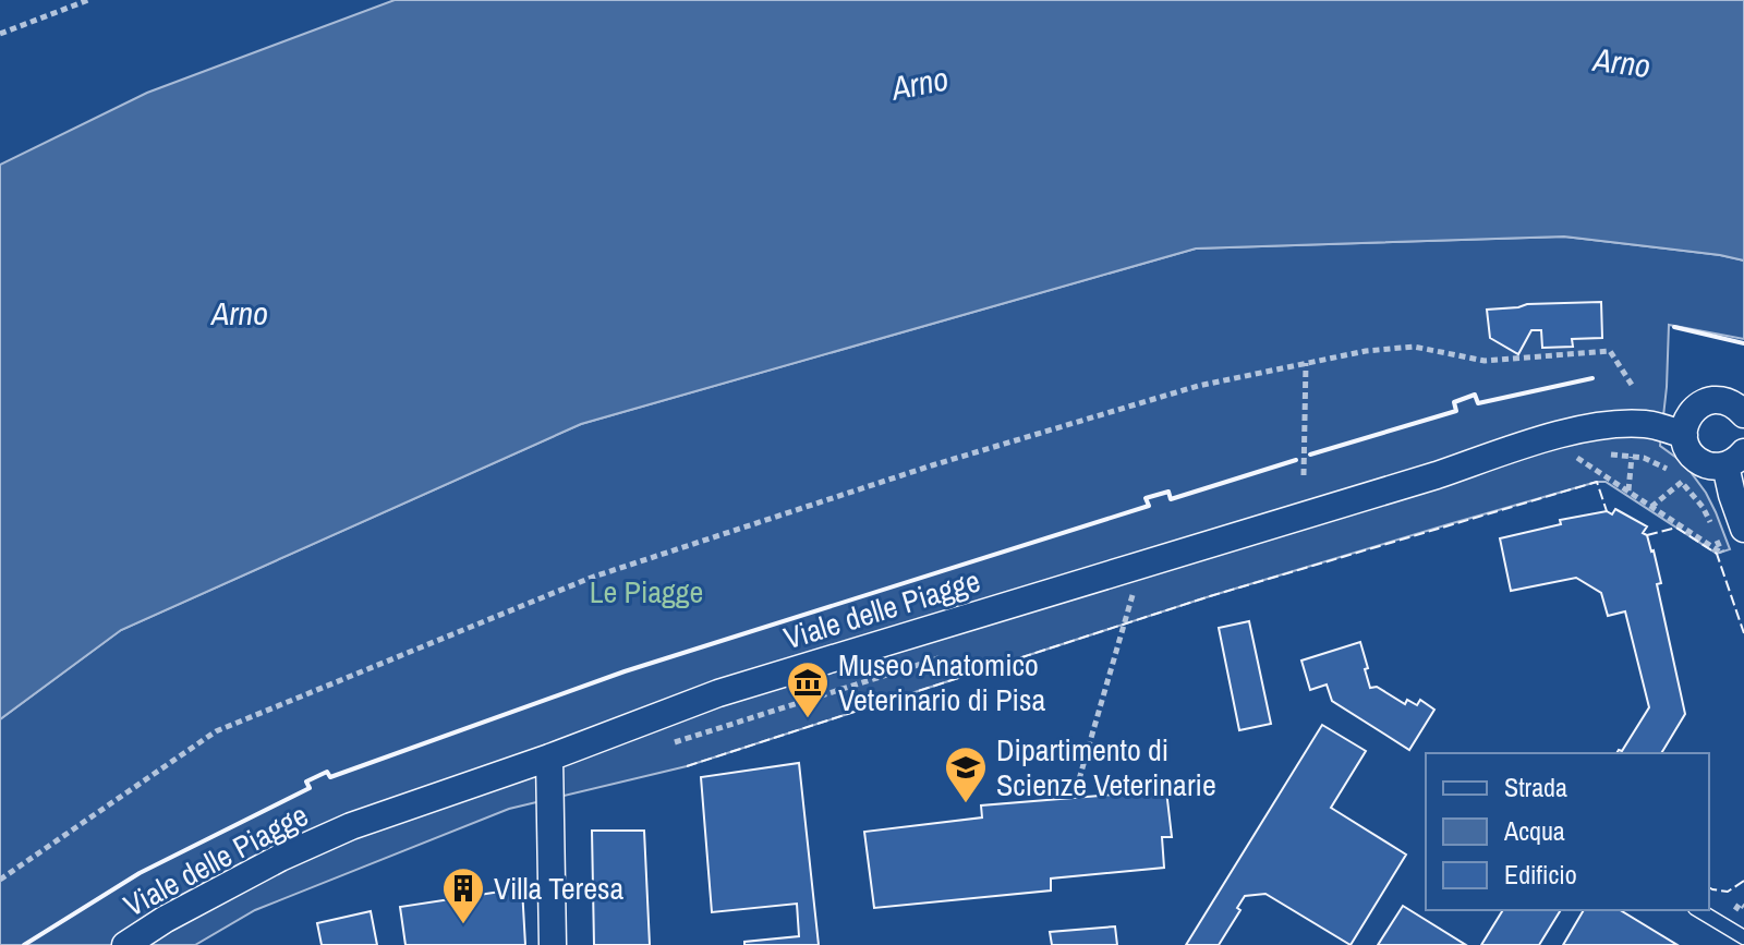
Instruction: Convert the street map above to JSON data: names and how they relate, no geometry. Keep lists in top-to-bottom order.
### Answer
{
  "streets": {
    "street": ["Viale delle Piagge"]
  },
  "water": ["Arno"],
  "parks": ["Le Piagge"],
  "places": {
    "museum": ["Museo Anatomico Veterinario di Pisa"],
    "school or university": ["Dipartimento di Scienze Veterinarie"],
    "building": ["Villa Teresa"]
  },
  "legend": ["Strada", "Acqua", "Edificio"]
}
